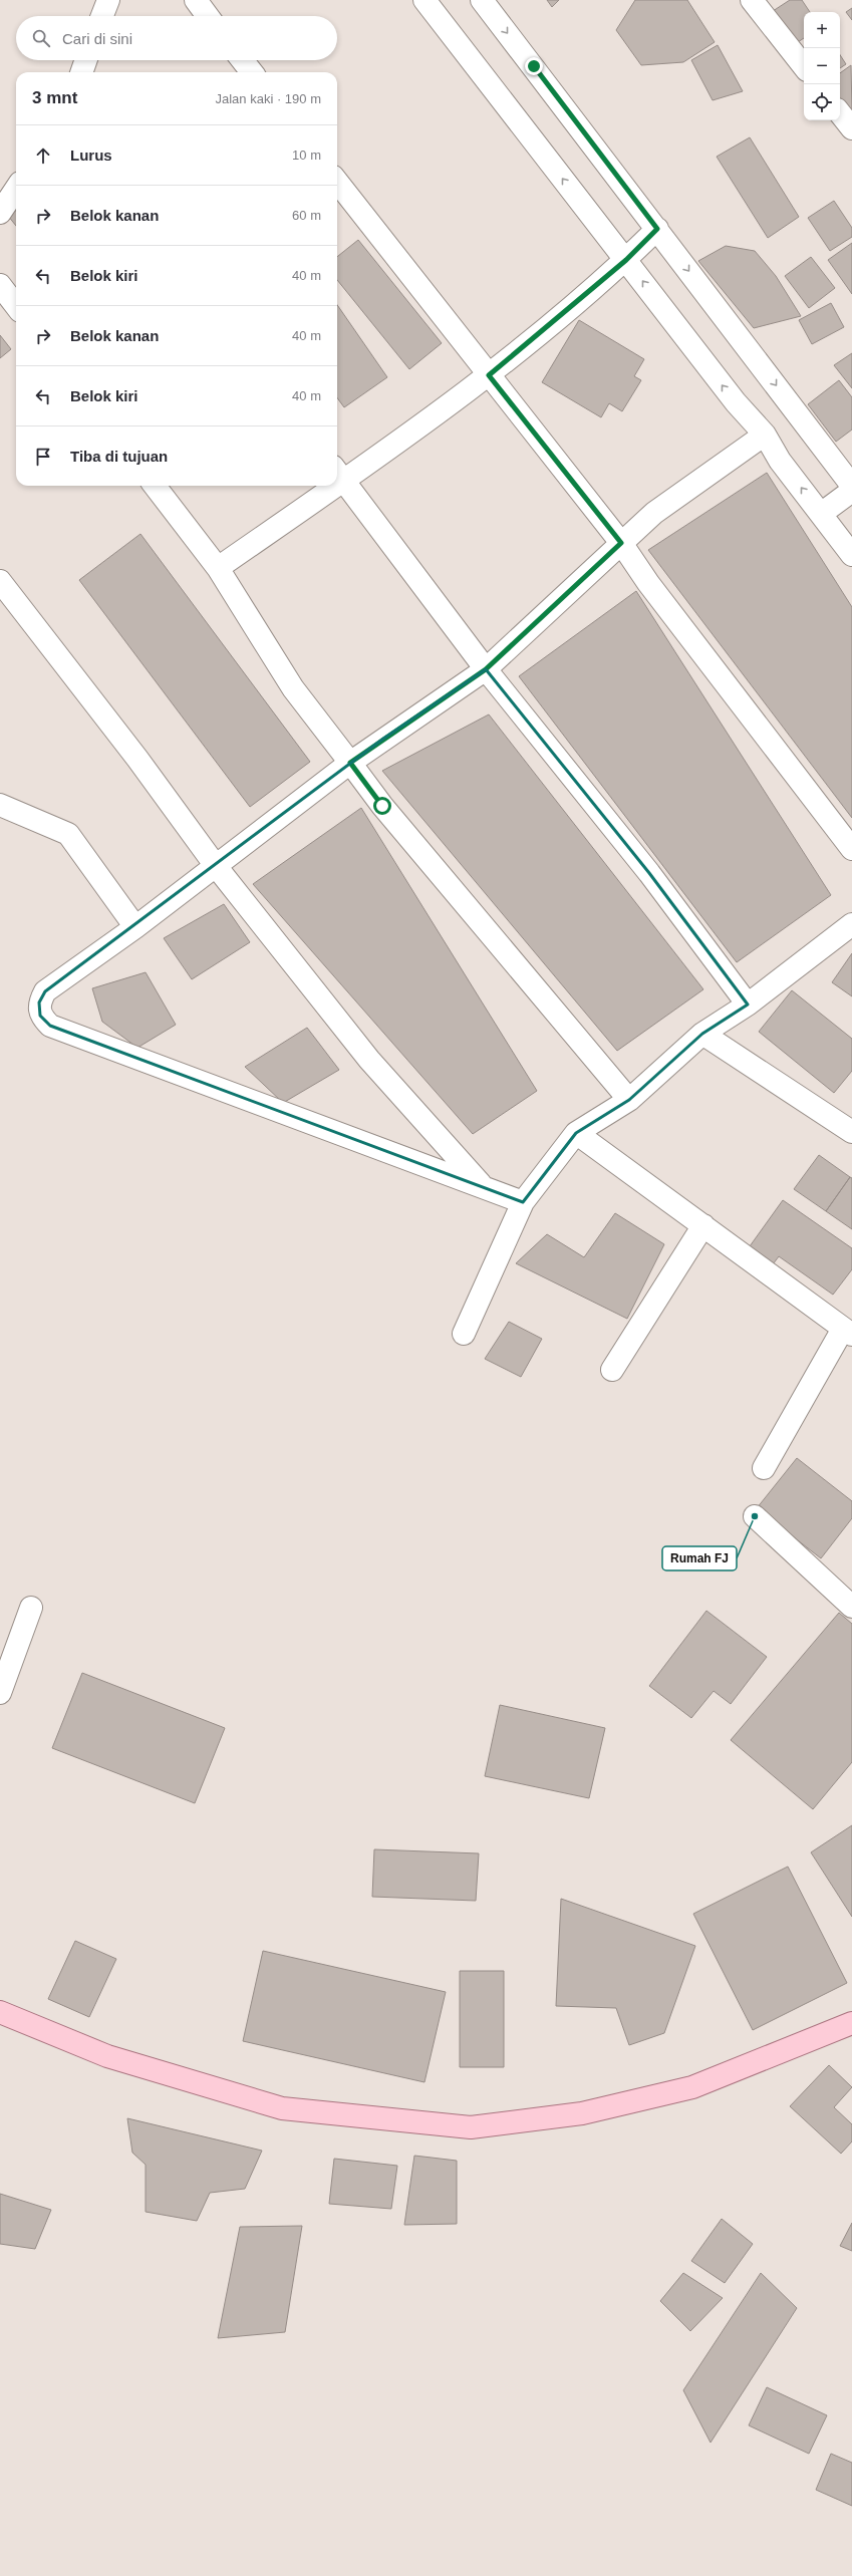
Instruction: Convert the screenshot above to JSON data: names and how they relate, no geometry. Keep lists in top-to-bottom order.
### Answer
{
  "places": ["Rumah FJ"],
  "page": {
    "map_buttons": ["+", "−"],
    "search": "Cari di sini",
    "heading": ["3 mnt", "Jalan kaki · 190 m"],
    "list": [
      ["Lurus", "10 m"],
      ["Belok kanan", "60 m"],
      ["Belok kiri", "40 m"],
      ["Belok kanan", "40 m"],
      ["Belok kiri", "40 m"],
      "Tiba di tujuan"
    ]
  }
}
